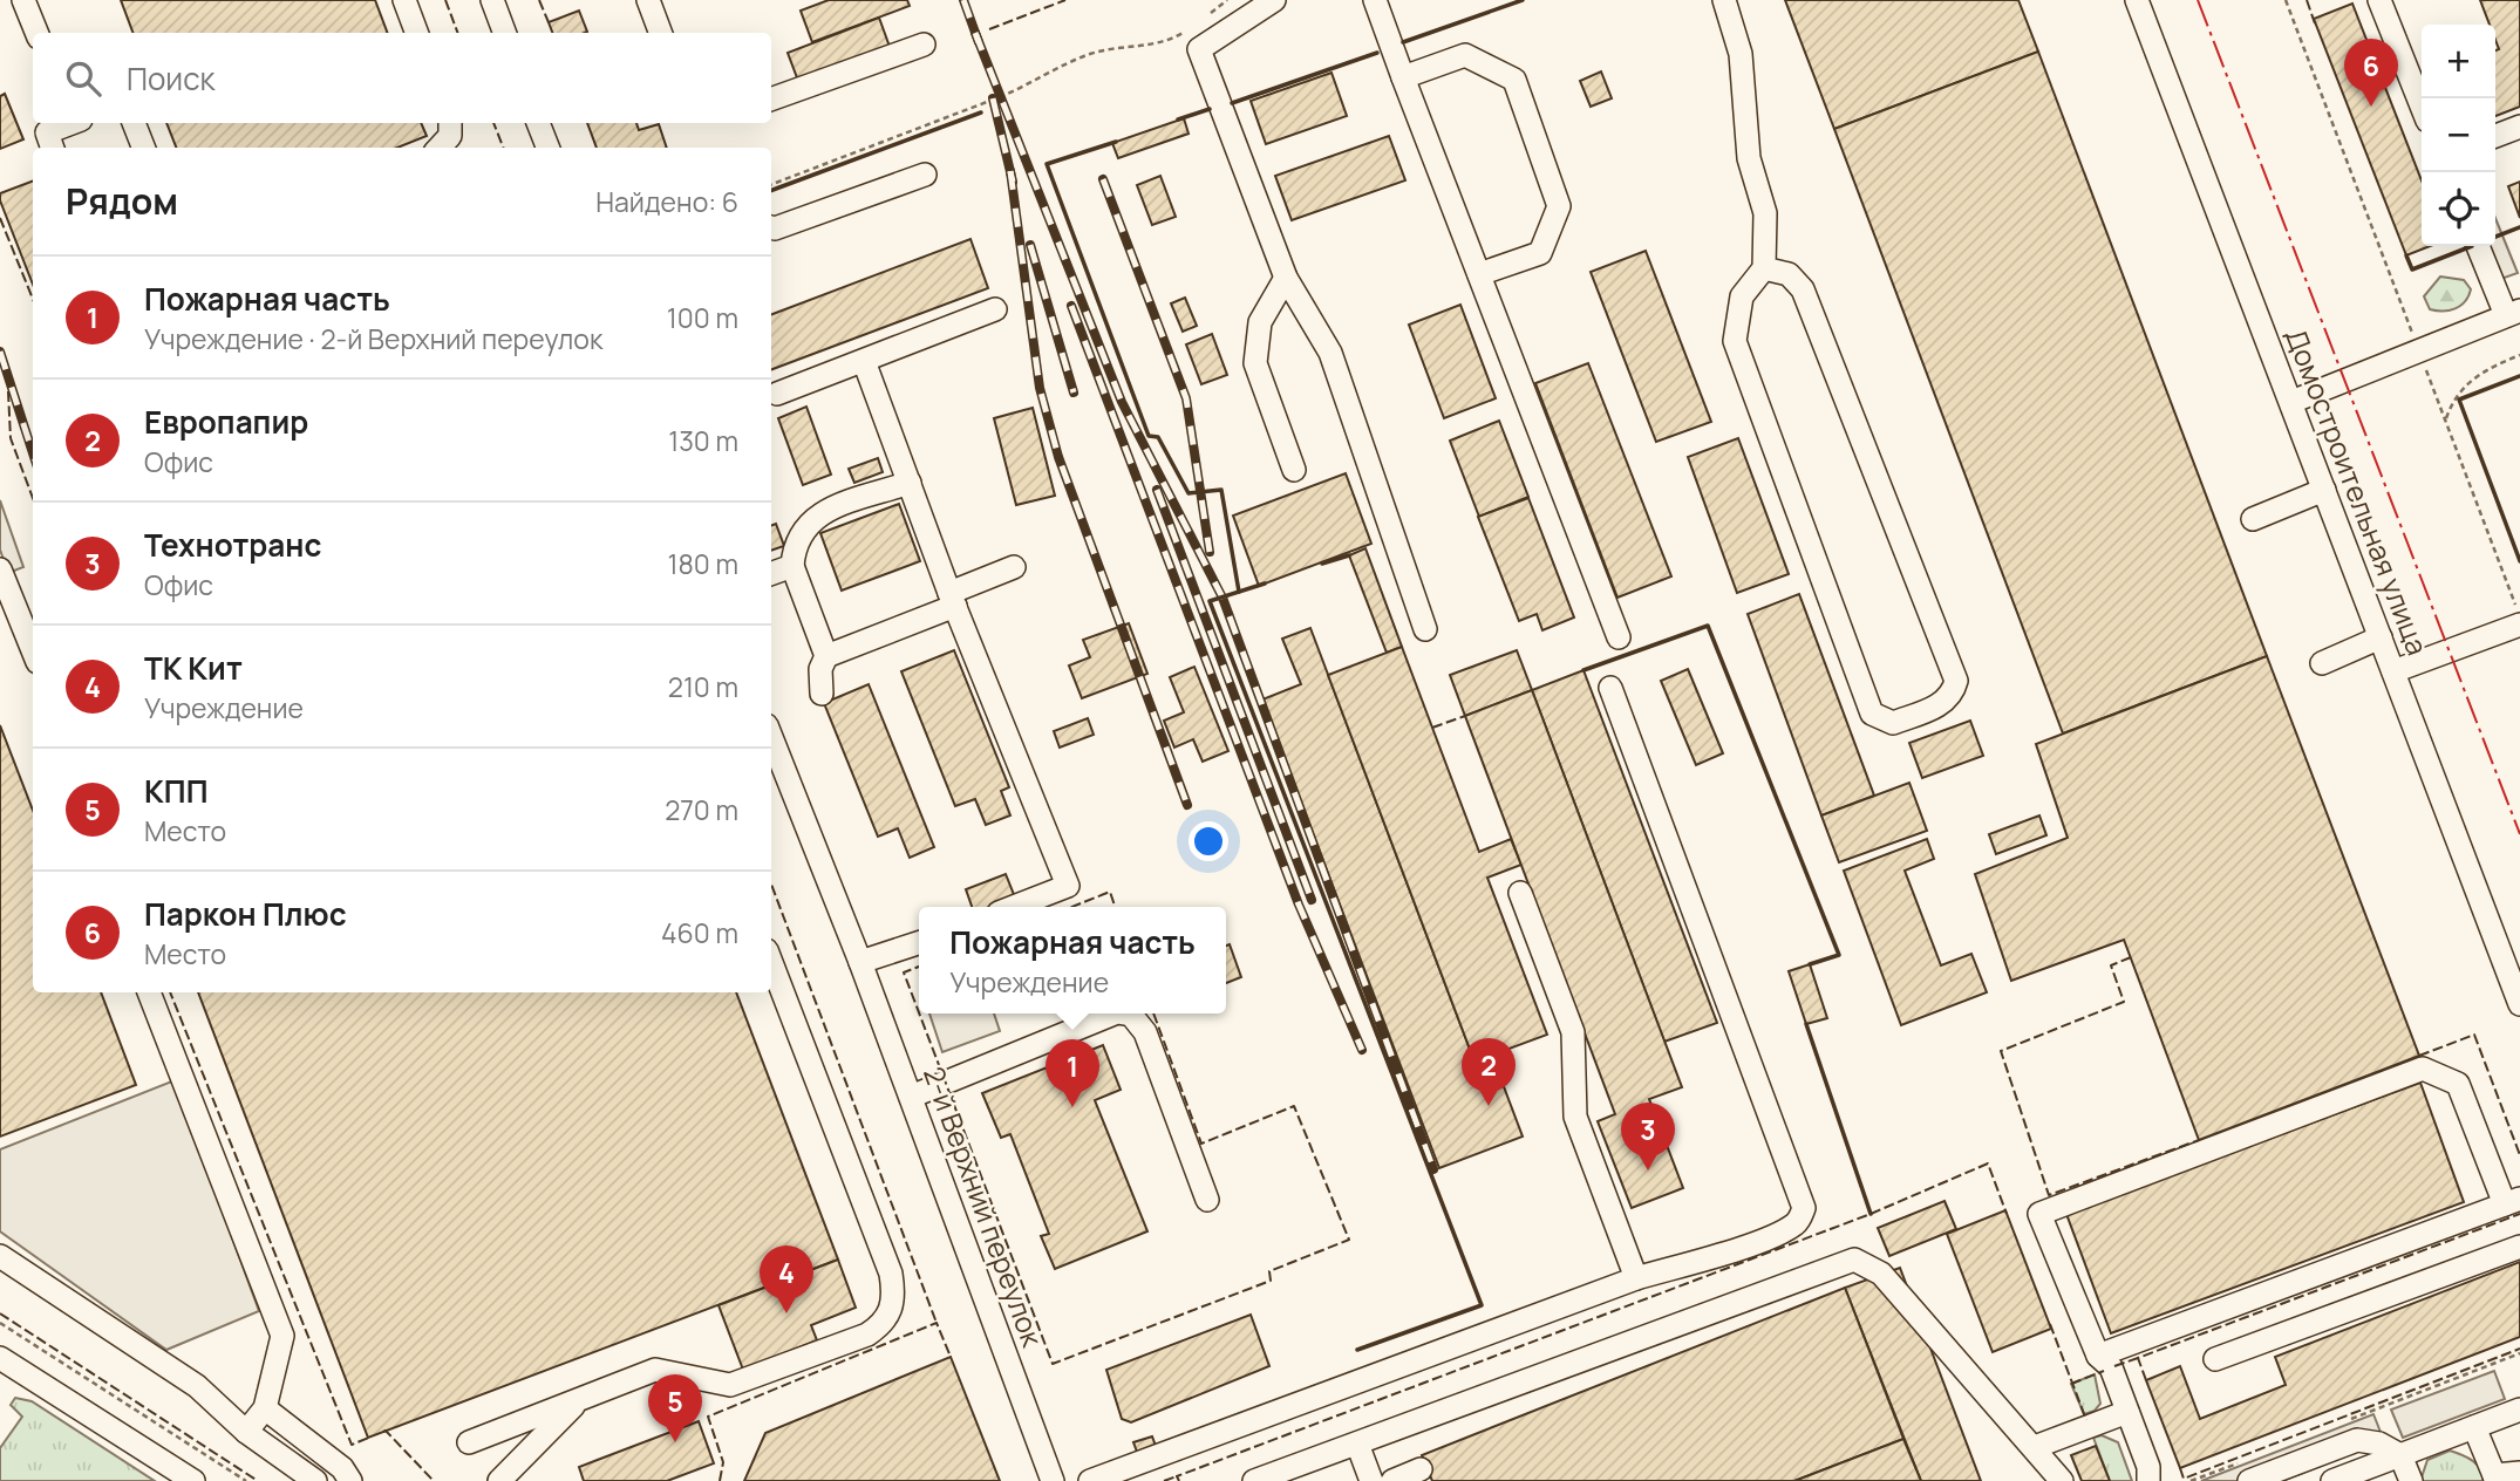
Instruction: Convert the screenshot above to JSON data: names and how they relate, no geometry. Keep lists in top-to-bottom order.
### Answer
{
  "streets": {
    "street": ["Домостроительная улица", "2-й Верхний переулок"]
  },
  "page": {
    "map_buttons": ["+", "−"],
    "search": "Поиск",
    "pins": [
      "6",
      "2",
      "1",
      "3",
      "4",
      "5"
    ],
    "heading": ["Рядом", "Найдено: 6"],
    "list": [
      {
        "mark": "1",
        "name": "Пожарная часть",
        "note": "Учреждение · 2-й Верхний переулок",
        "value": "100 m"
      },
      {
        "mark": "2",
        "name": "Европапир",
        "note": "Офис",
        "value": "130 m"
      },
      {
        "mark": "3",
        "name": "Технотранс",
        "note": "Офис",
        "value": "180 m"
      },
      {
        "mark": "4",
        "name": "ТК Кит",
        "note": "Учреждение",
        "value": "210 m"
      },
      {
        "mark": "5",
        "name": "КПП",
        "note": "Место",
        "value": "270 m"
      },
      {
        "mark": "6",
        "name": "Паркон Плюс",
        "note": "Место",
        "value": "460 m"
      }
    ],
    "popup": ["Пожарная часть", "Учреждение"]
  }
}
